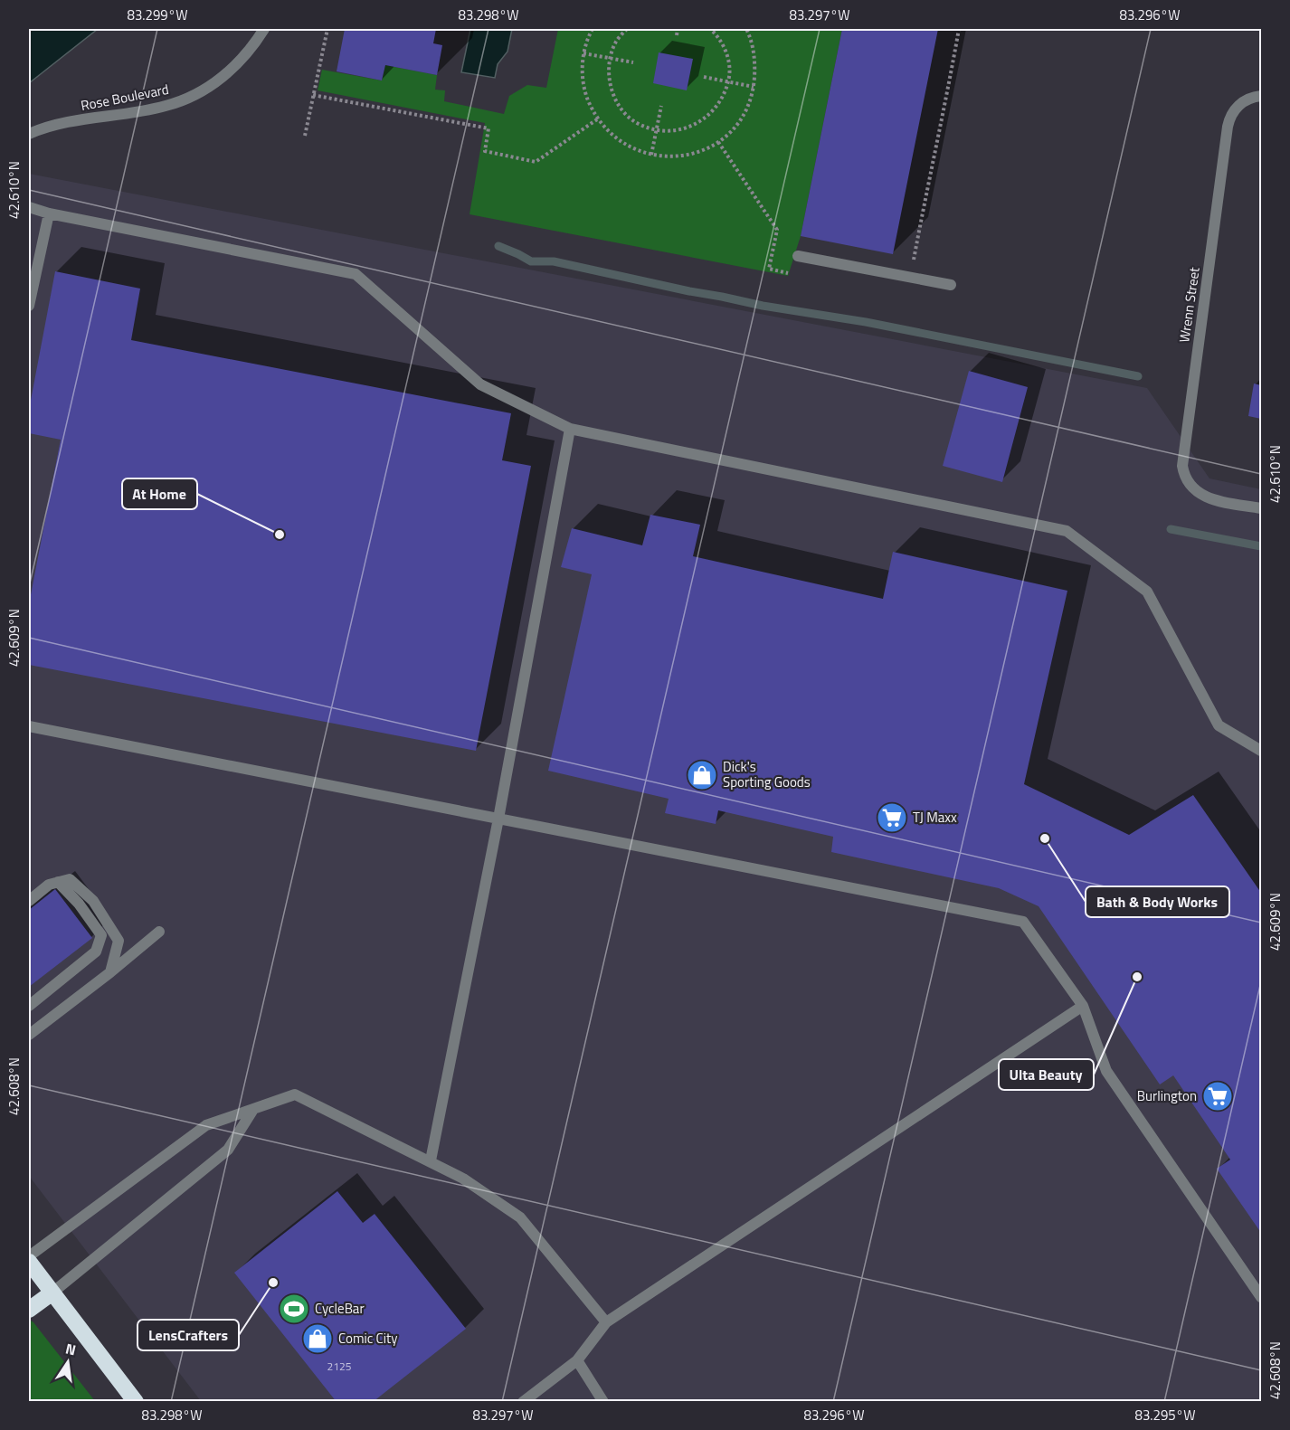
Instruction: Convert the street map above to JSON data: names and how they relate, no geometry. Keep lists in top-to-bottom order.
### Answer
{
  "streets": {
    "street": ["Rose Boulevard", "Wrenn Street"]
  },
  "places": {
    "other": [
      "At Home",
      "Bath & Body Works",
      "Ulta Beauty",
      "LensCrafters"
    ],
    "shop": ["Dick's Sporting Goods", "Comic City"],
    "supermarket": ["TJ Maxx", "Burlington"],
    "sports": ["CycleBar"]
  },
  "house_numbers": ["2125"],
  "north": "top",
  "coordinates": [
    "83.299°W",
    "83.298°W",
    "83.297°W",
    "83.296°W",
    "42.610°N",
    "42.609°N",
    "42.608°N",
    "83.295°W"
  ]
}
